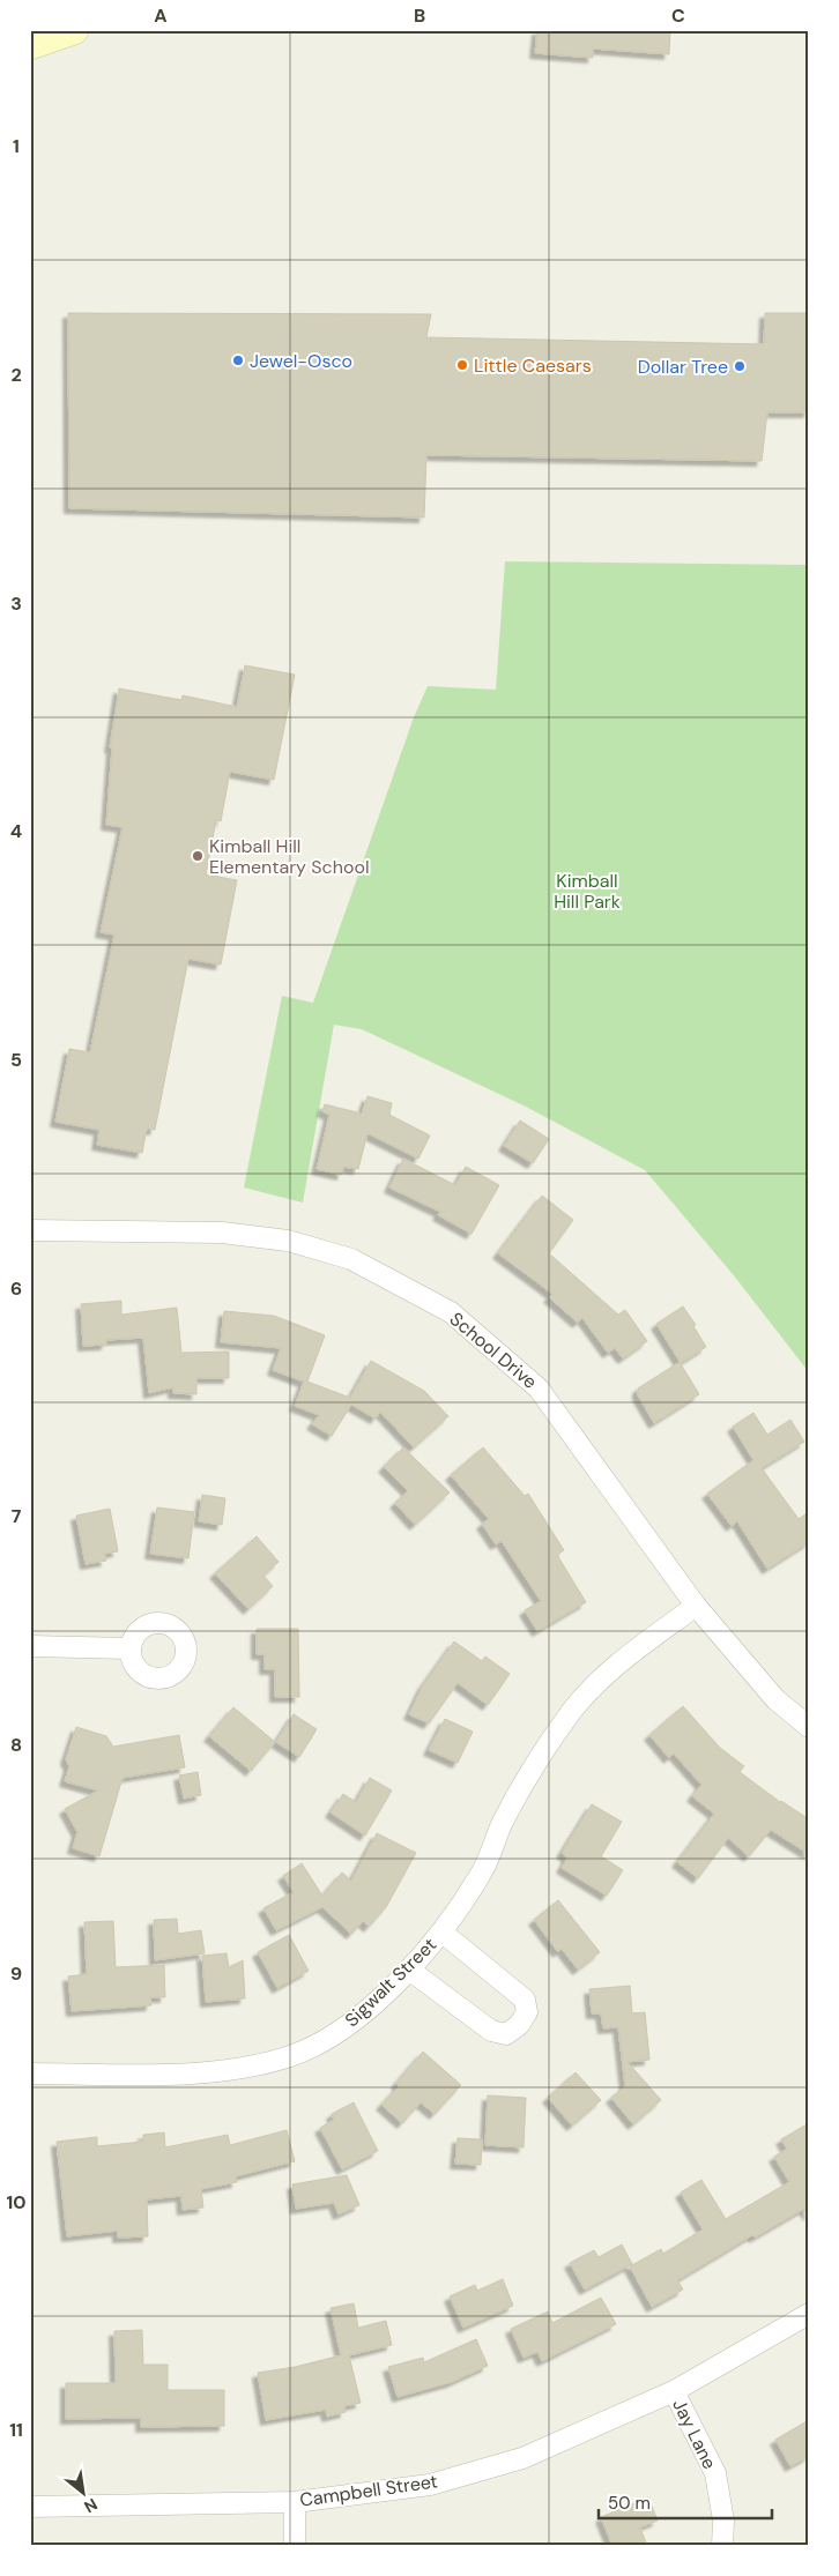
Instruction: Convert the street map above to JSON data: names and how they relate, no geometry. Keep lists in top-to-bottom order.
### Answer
{
  "streets": {
    "street": [
      "School Drive",
      "Sigwalt Street",
      "Jay Lane",
      "Campbell Street"
    ]
  },
  "crossings": [
    ["School Drive", "Sigwalt Street"],
    ["Jay Lane", "Campbell Street"]
  ],
  "parks": ["Kimball Hill Park"],
  "places": [
    "Jewel-Osco",
    "Little Caesars",
    "Dollar Tree",
    "Kimball Hill Elementary School"
  ],
  "scale_bar": "50 m",
  "north": "bottom right",
  "grid": {
    "columns": ["A", "B", "C"],
    "rows": [
      "1",
      "2",
      "3",
      "4",
      "5",
      "6",
      "7",
      "8",
      "9",
      "10",
      "11"
    ]
  }
}
